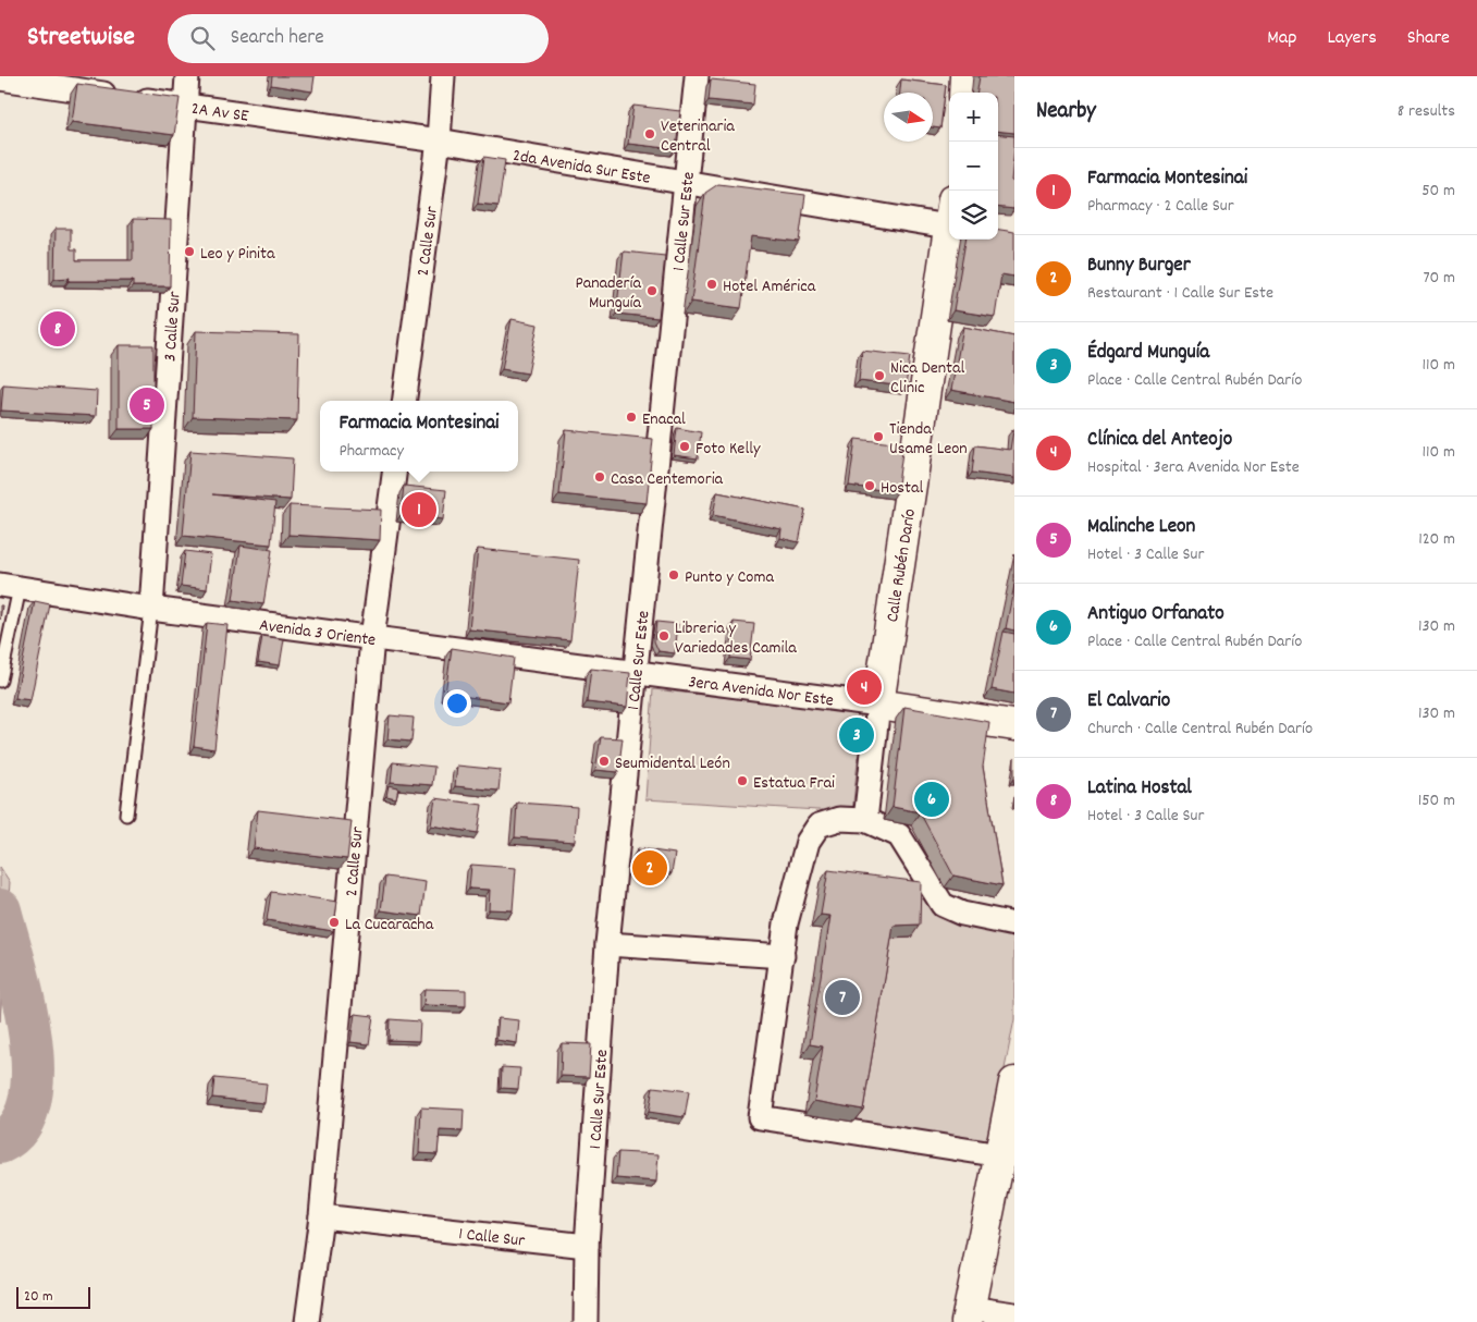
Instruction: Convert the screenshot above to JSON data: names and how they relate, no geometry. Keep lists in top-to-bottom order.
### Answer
{
  "streets": {
    "street": [
      "2A Av SE",
      "2da Avenida Sur Este",
      "1 Calle Sur Este",
      "2 Calle Sur",
      "3 Calle Sur",
      "Calle Rubén Darío",
      "Avenida 3 Oriente",
      "3era Avenida Nor Este",
      "1 Calle Sur"
    ]
  },
  "crossings": [
    ["2A Av SE", "2da Avenida Sur Este"],
    ["2A Av SE", "2 Calle Sur"],
    ["2A Av SE", "3 Calle Sur"],
    ["2da Avenida Sur Este", "1 Calle Sur Este"],
    ["2da Avenida Sur Este", "2 Calle Sur"],
    ["1 Calle Sur Este", "Avenida 3 Oriente"],
    ["1 Calle Sur Este", "3era Avenida Nor Este"],
    ["1 Calle Sur Este", "1 Calle Sur"],
    ["2 Calle Sur", "Avenida 3 Oriente"],
    ["2 Calle Sur", "1 Calle Sur"],
    ["3 Calle Sur", "Avenida 3 Oriente"],
    ["Calle Rubén Darío", "3era Avenida Nor Este"],
    ["Avenida 3 Oriente", "3era Avenida Nor Este"]
  ],
  "places": [
    "Veterinaria Central",
    "Leo y Pinita",
    "Hotel América",
    "Panadería Munguía",
    "Nica Dental Clinic",
    "Enacal",
    "Tienda Usame Leon",
    "Foto Kelly",
    "Casa Centemoria",
    "Hostal",
    "Punto y Coma",
    "Libreria y Variedades Camila",
    "Seumidental León",
    "Estatua Frai",
    "La Cucaracha"
  ],
  "scale_bar": "20 m",
  "north": "right",
  "page": {
    "header": "Streetwise",
    "search": "Search here",
    "nav": ["Map", "Layers", "Share"],
    "heading": ["Nearby", "8 results"],
    "map_buttons": ["+", "−"],
    "list": [
      {
        "mark": "1",
        "name": "Farmacia Montesinai",
        "note": "Pharmacy · 2 Calle Sur",
        "value": "50 m"
      },
      {
        "mark": "2",
        "name": "Bunny Burger",
        "note": "Restaurant · 1 Calle Sur Este",
        "value": "70 m"
      },
      {
        "mark": "3",
        "name": "Édgard Munguía",
        "note": "Place · Calle Central Rubén Darío",
        "value": "110 m"
      },
      {
        "mark": "4",
        "name": "Clínica del Anteojo",
        "note": "Hospital · 3era Avenida Nor Este",
        "value": "110 m"
      },
      {
        "mark": "5",
        "name": "Malinche Leon",
        "note": "Hotel · 3 Calle Sur",
        "value": "120 m"
      },
      {
        "mark": "6",
        "name": "Antiguo Orfanato",
        "note": "Place · Calle Central Rubén Darío",
        "value": "130 m"
      },
      {
        "mark": "7",
        "name": "El Calvario",
        "note": "Church · Calle Central Rubén Darío",
        "value": "130 m"
      },
      {
        "mark": "8",
        "name": "Latina Hostal",
        "note": "Hotel · 3 Calle Sur",
        "value": "150 m"
      }
    ],
    "pins": [
      "8",
      "5",
      "1",
      "4",
      "3",
      "6",
      "2",
      "7"
    ],
    "popup": ["Farmacia Montesinai", "Pharmacy"],
    "scale": "20 m"
  }
}
